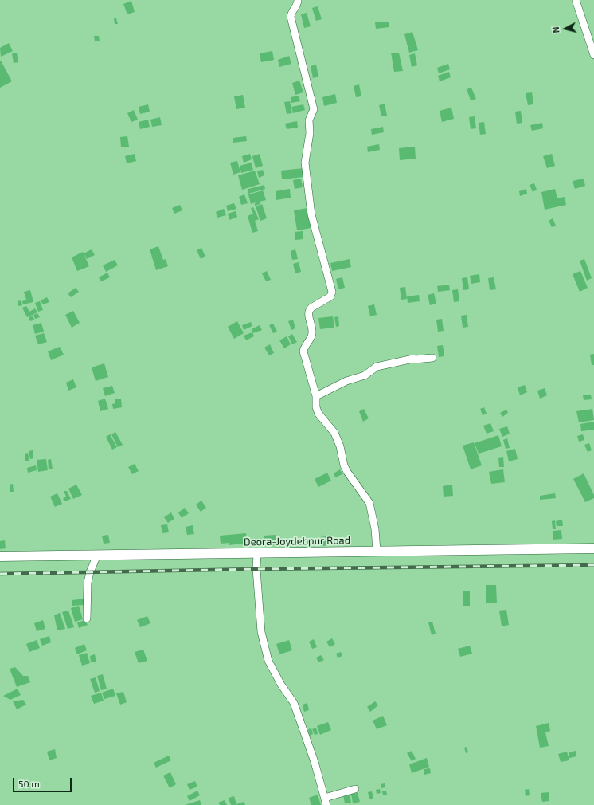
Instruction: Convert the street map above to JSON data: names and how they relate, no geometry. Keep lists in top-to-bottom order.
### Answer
{
  "streets": {
    "street": ["Deora-Joydebpur Road"]
  },
  "scale_bar": "50 m",
  "north": "left"
}
